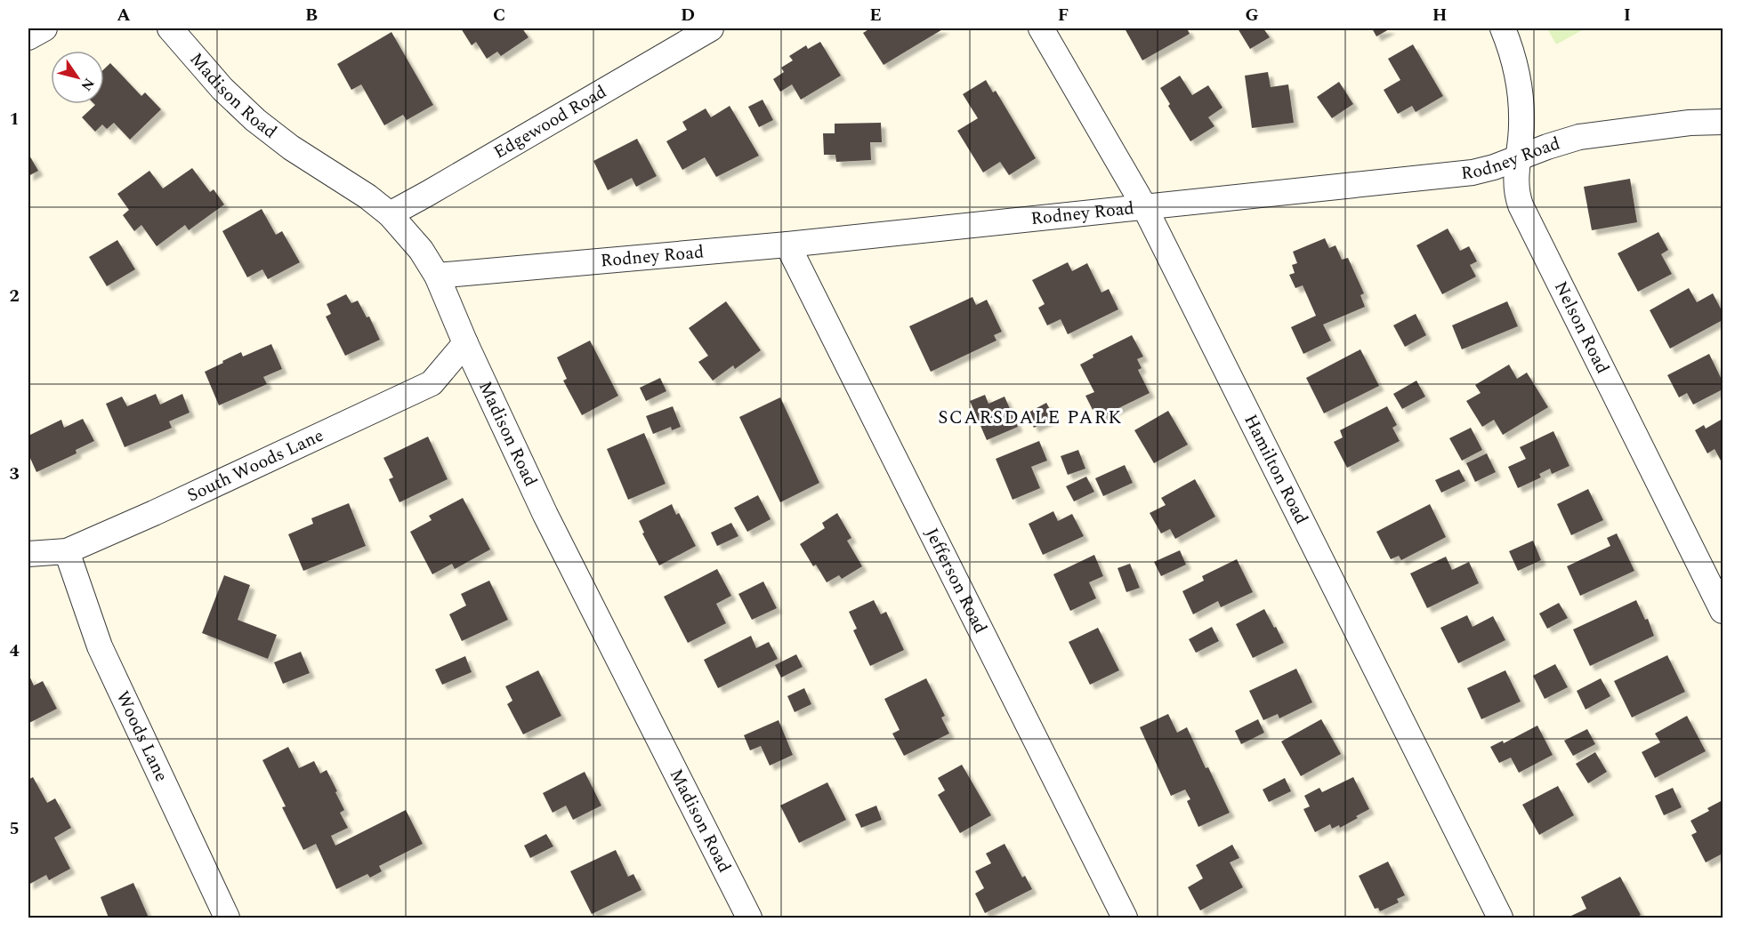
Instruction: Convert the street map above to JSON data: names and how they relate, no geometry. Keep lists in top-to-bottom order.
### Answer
{
  "streets": {
    "street": [
      "Madison Road",
      "Edgewood Road",
      "Rodney Road",
      "Nelson Road",
      "South Woods Lane",
      "Hamilton Road",
      "Jefferson Road",
      "Woods Lane"
    ]
  },
  "crossings": [
    ["Madison Road", "Edgewood Road"],
    ["Madison Road", "Rodney Road"],
    ["Madison Road", "South Woods Lane"],
    ["Rodney Road", "Nelson Road"],
    ["Rodney Road", "Hamilton Road"],
    ["Rodney Road", "Jefferson Road"],
    ["South Woods Lane", "Woods Lane"]
  ],
  "districts": ["SCARSDALE PARK"],
  "north": "bottom right",
  "grid": {
    "columns": [
      "A",
      "B",
      "C",
      "D",
      "E",
      "F",
      "G",
      "H",
      "I"
    ],
    "rows": [
      "1",
      "2",
      "3",
      "4",
      "5"
    ]
  }
}
